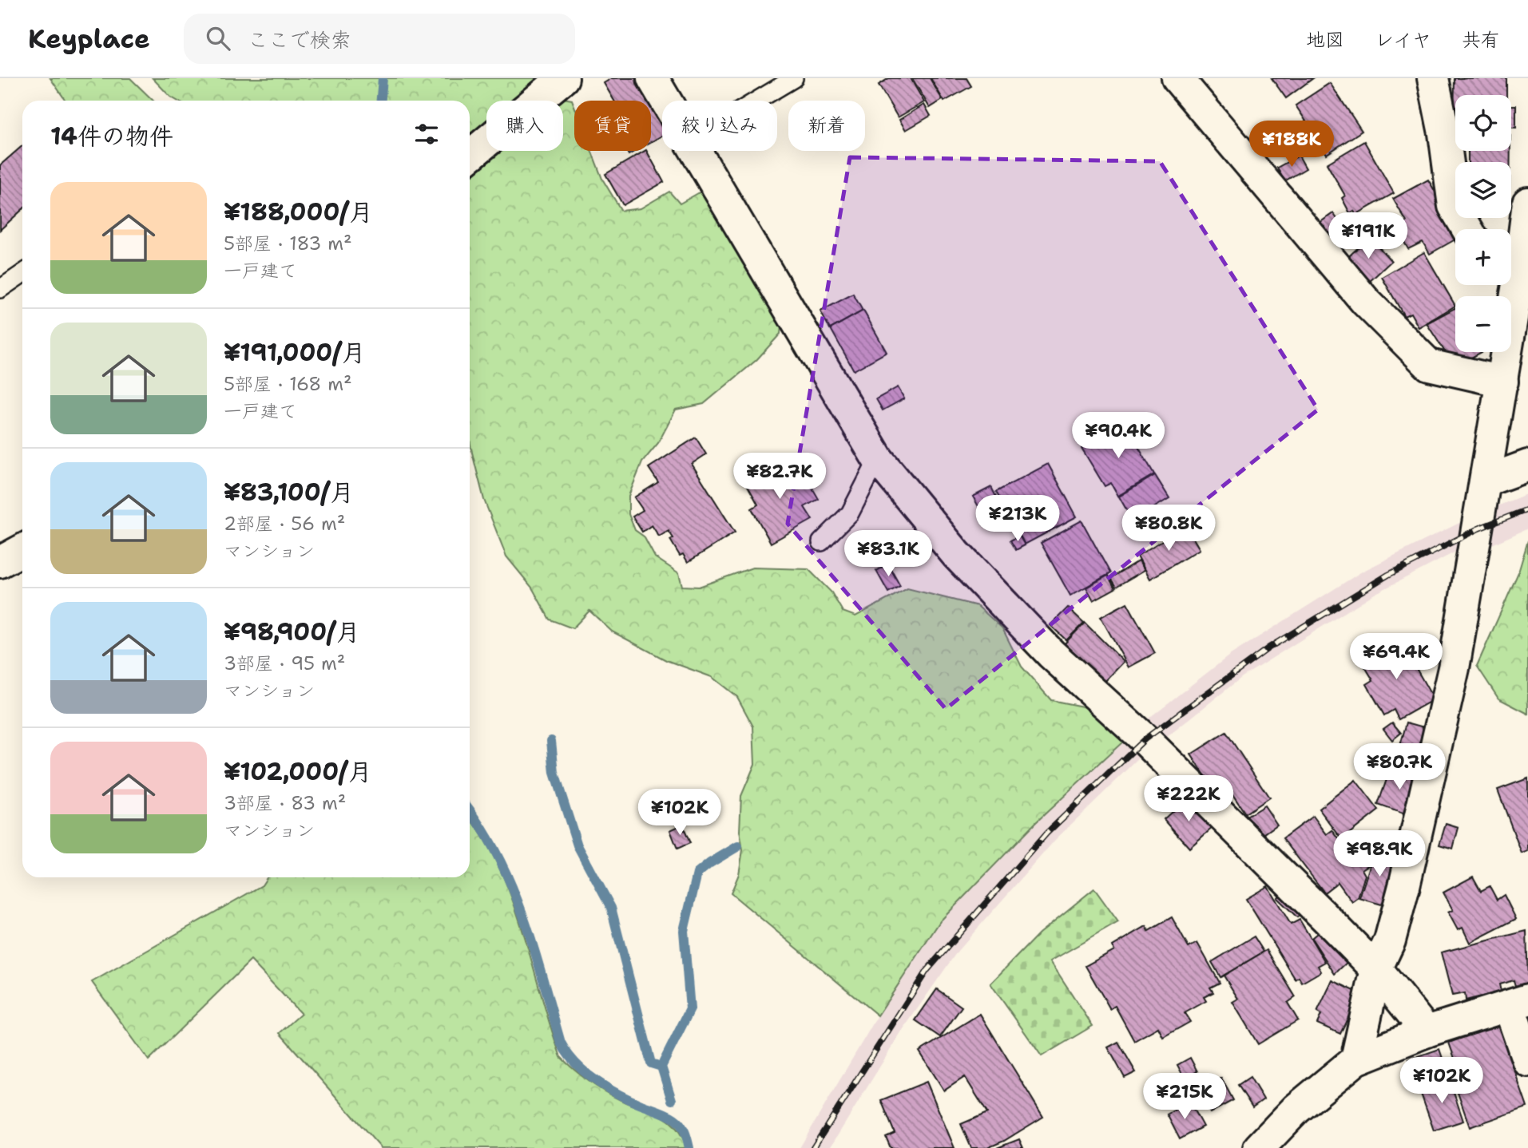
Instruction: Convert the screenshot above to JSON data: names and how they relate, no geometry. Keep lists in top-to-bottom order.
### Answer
{
  "page": {
    "header": "Keyplace",
    "search": "ここで検索",
    "nav": ["地図", "レイヤ", "共有"],
    "map_buttons": ["+", "−"],
    "chip": [
      "購入",
      "賃貸",
      "絞り込み",
      "新着"
    ],
    "heading": "14件の物件",
    "price": [
      "¥188K",
      "¥191K",
      "¥90.4K",
      "¥82.7K",
      "¥213K",
      "¥80.8K",
      "¥83.1K",
      "¥69.4K",
      "¥80.7K",
      "¥222K",
      "¥102K",
      "¥98.9K",
      "¥102K",
      "¥215K"
    ],
    "list": [
      {
        "name": "¥188,000/月",
        "note": "5部屋 · 183 m² · 一戸建て"
      },
      {
        "name": "¥191,000/月",
        "note": "5部屋 · 168 m² · 一戸建て"
      },
      {
        "name": "¥83,100/月",
        "note": "2部屋 · 56 m² · マンション"
      },
      {
        "name": "¥98,900/月",
        "note": "3部屋 · 95 m² · マンション"
      },
      {
        "name": "¥102,000/月",
        "note": "3部屋 · 83 m² · マンション"
      }
    ]
  }
}
